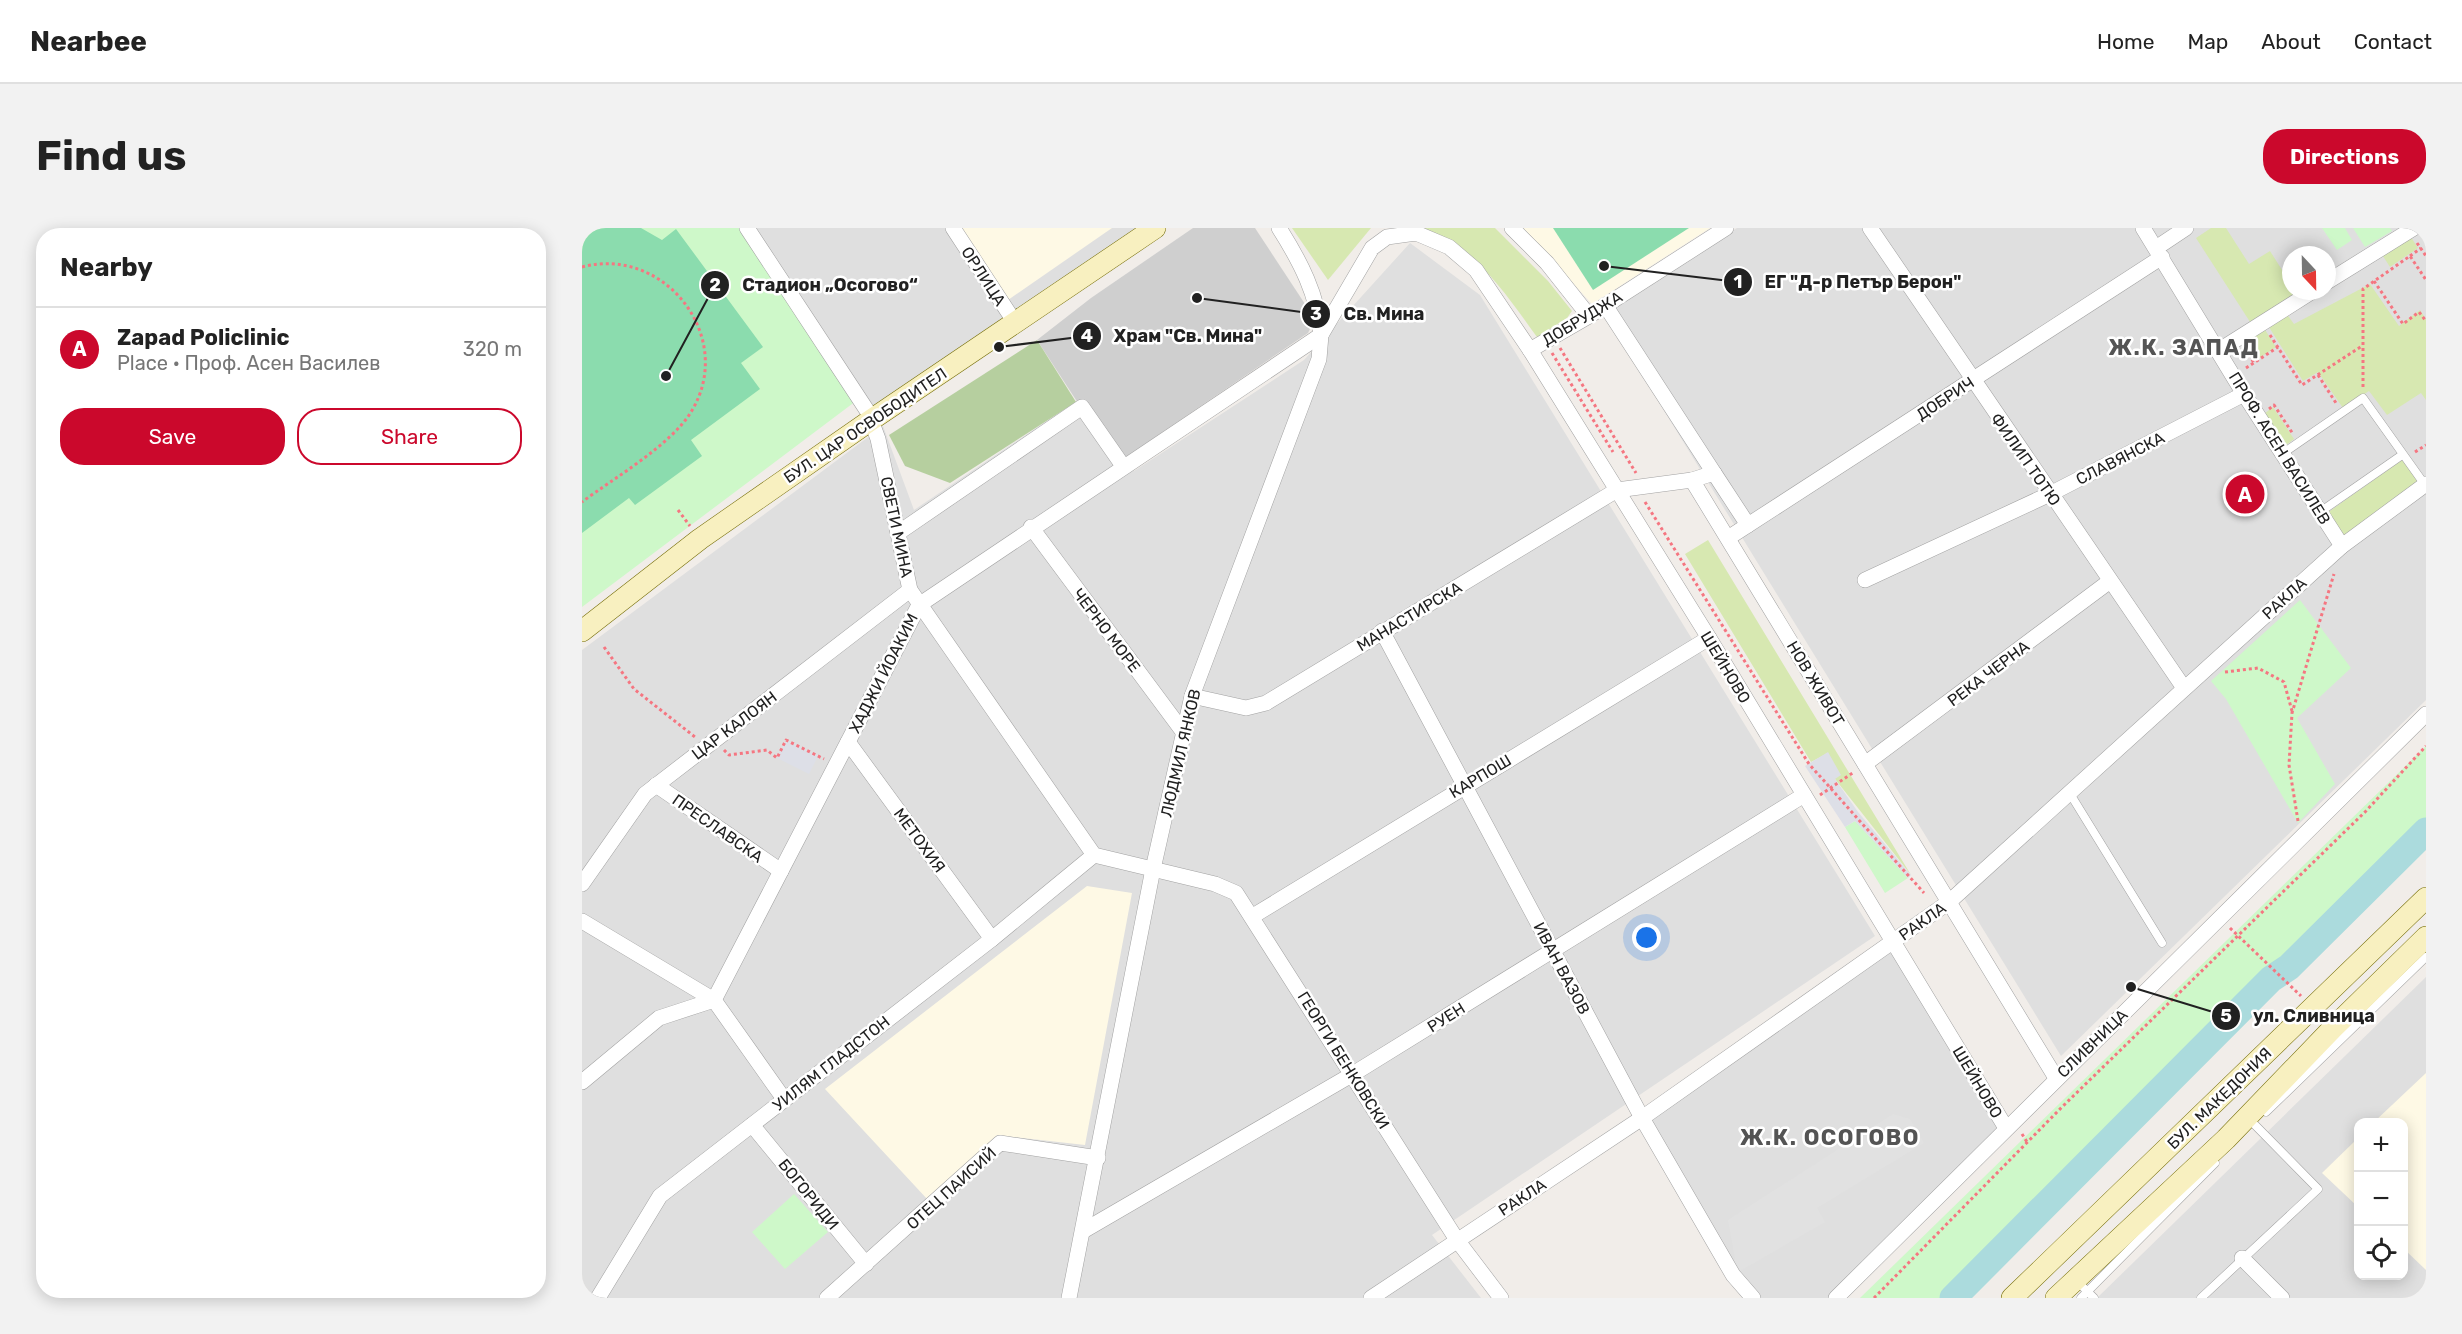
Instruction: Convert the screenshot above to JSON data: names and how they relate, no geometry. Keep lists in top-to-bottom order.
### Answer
{
  "streets": {
    "street": [
      "ОРЛИЦА",
      "ДОБРУДЖА",
      "ДОБРИЧ",
      "БУЛ. ЦАР ОСВОБОДИТЕЛ",
      "ПРОФ. АСЕН ВАСИЛЕВ",
      "СЛАВЯНСКА",
      "ФИЛИП ТОТЮ",
      "СВЕТИ МИНА",
      "РАКЛА",
      "МАНАСТИРСКА",
      "ЧЕРНО МОРЕ",
      "ШЕЙНОВО",
      "ХАДЖИ ЙОАКИМ",
      "РЕКА ЧЕРНА",
      "НОВ ЖИВОТ",
      "ЦАР КАЛОЯН",
      "ЛЮДМИЛ ЯНКОВ",
      "КАРПОШ",
      "ПРЕСЛАВСКА",
      "МЕТОХИЯ",
      "ИВАН ВАЗОВ",
      "РУЕН",
      "СЛИВНИЦА",
      "ГЕОРГИ БЕНКОВСКИ",
      "УИЛЯМ ГЛАДСТОН",
      "БУЛ. МАКЕДОНИЯ",
      "ОТЕЦ ПАИСИЙ",
      "БОГОРИДИ"
    ]
  },
  "crossings": [
    ["ОРЛИЦА", "БУЛ. ЦАР ОСВОБОДИТЕЛ"],
    ["ДОБРУДЖА", "ШЕЙНОВО"],
    ["ДОБРИЧ", "ПРОФ. АСЕН ВАСИЛЕВ"],
    ["ДОБРИЧ", "ФИЛИП ТОТЮ"],
    ["ДОБРИЧ", "НОВ ЖИВОТ"],
    ["БУЛ. ЦАР ОСВОБОДИТЕЛ", "СВЕТИ МИНА"],
    ["ПРОФ. АСЕН ВАСИЛЕВ", "СЛАВЯНСКА"],
    ["ПРОФ. АСЕН ВАСИЛЕВ", "РАКЛА"],
    ["СЛАВЯНСКА", "ФИЛИП ТОТЮ"],
    ["ФИЛИП ТОТЮ", "РАКЛА"],
    ["ФИЛИП ТОТЮ", "РЕКА ЧЕРНА"],
    ["СВЕТИ МИНА", "ХАДЖИ ЙОАКИМ"],
    ["СВЕТИ МИНА", "ЦАР КАЛОЯН"],
    ["СВЕТИ МИНА", "УИЛЯМ ГЛАДСТОН"],
    ["РАКЛА", "ШЕЙНОВО"],
    ["РАКЛА", "НОВ ЖИВОТ"],
    ["РАКЛА", "ИВАН ВАЗОВ"],
    ["РАКЛА", "ГЕОРГИ БЕНКОВСКИ"],
    ["МАНАСТИРСКА", "ШЕЙНОВО"],
    ["МАНАСТИРСКА", "ЛЮДМИЛ ЯНКОВ"],
    ["МАНАСТИРСКА", "ИВАН ВАЗОВ"],
    ["ЧЕРНО МОРЕ", "ХАДЖИ ЙОАКИМ"],
    ["ЧЕРНО МОРЕ", "ЛЮДМИЛ ЯНКОВ"],
    ["ШЕЙНОВО", "ЛЮДМИЛ ЯНКОВ"],
    ["ШЕЙНОВО", "КАРПОШ"],
    ["ШЕЙНОВО", "РУЕН"],
    ["ШЕЙНОВО", "СЛИВНИЦА"],
    ["ХАДЖИ ЙОАКИМ", "ЛЮДМИЛ ЯНКОВ"],
    ["ХАДЖИ ЙОАКИМ", "ПРЕСЛАВСКА"],
    ["ХАДЖИ ЙОАКИМ", "МЕТОХИЯ"],
    ["РЕКА ЧЕРНА", "НОВ ЖИВОТ"],
    ["НОВ ЖИВОТ", "СЛИВНИЦА"],
    ["ЦАР КАЛОЯН", "ПРЕСЛАВСКА"],
    ["ЛЮДМИЛ ЯНКОВ", "РУЕН"],
    ["ЛЮДМИЛ ЯНКОВ", "ГЕОРГИ БЕНКОВСКИ"],
    ["ЛЮДМИЛ ЯНКОВ", "ОТЕЦ ПАИСИЙ"],
    ["КАРПОШ", "ИВАН ВАЗОВ"],
    ["КАРПОШ", "ГЕОРГИ БЕНКОВСКИ"],
    ["МЕТОХИЯ", "УИЛЯМ ГЛАДСТОН"],
    ["ИВАН ВАЗОВ", "РУЕН"],
    ["РУЕН", "ГЕОРГИ БЕНКОВСКИ"],
    ["УИЛЯМ ГЛАДСТОН", "БОГОРИДИ"],
    ["ОТЕЦ ПАИСИЙ", "БОГОРИДИ"]
  ],
  "districts": ["Ж.К. ЗАПАД", "Ж.К. ОСОГОВО"],
  "places": [
    "ЕГ \"Д-р Петър Берон\"",
    "Св. Мина",
    "Храм \"Св. Мина\"",
    "Стадион „Осогово“",
    "ул. Сливница"
  ],
  "north": "bottom",
  "page": {
    "header": "Nearbee",
    "nav": [
      "Home",
      "Map",
      "About",
      "Contact"
    ],
    "buttons": [
      "Directions",
      ["Save", "Share"]
    ],
    "title": "Find us",
    "heading": "Nearby",
    "list": [
      {
        "mark": "A",
        "name": "Zapad Policlinic",
        "note": "Place · Проф. Асен Василев",
        "value": "320 m"
      }
    ],
    "pins": "A",
    "map_buttons": ["+", "−"]
  }
}
